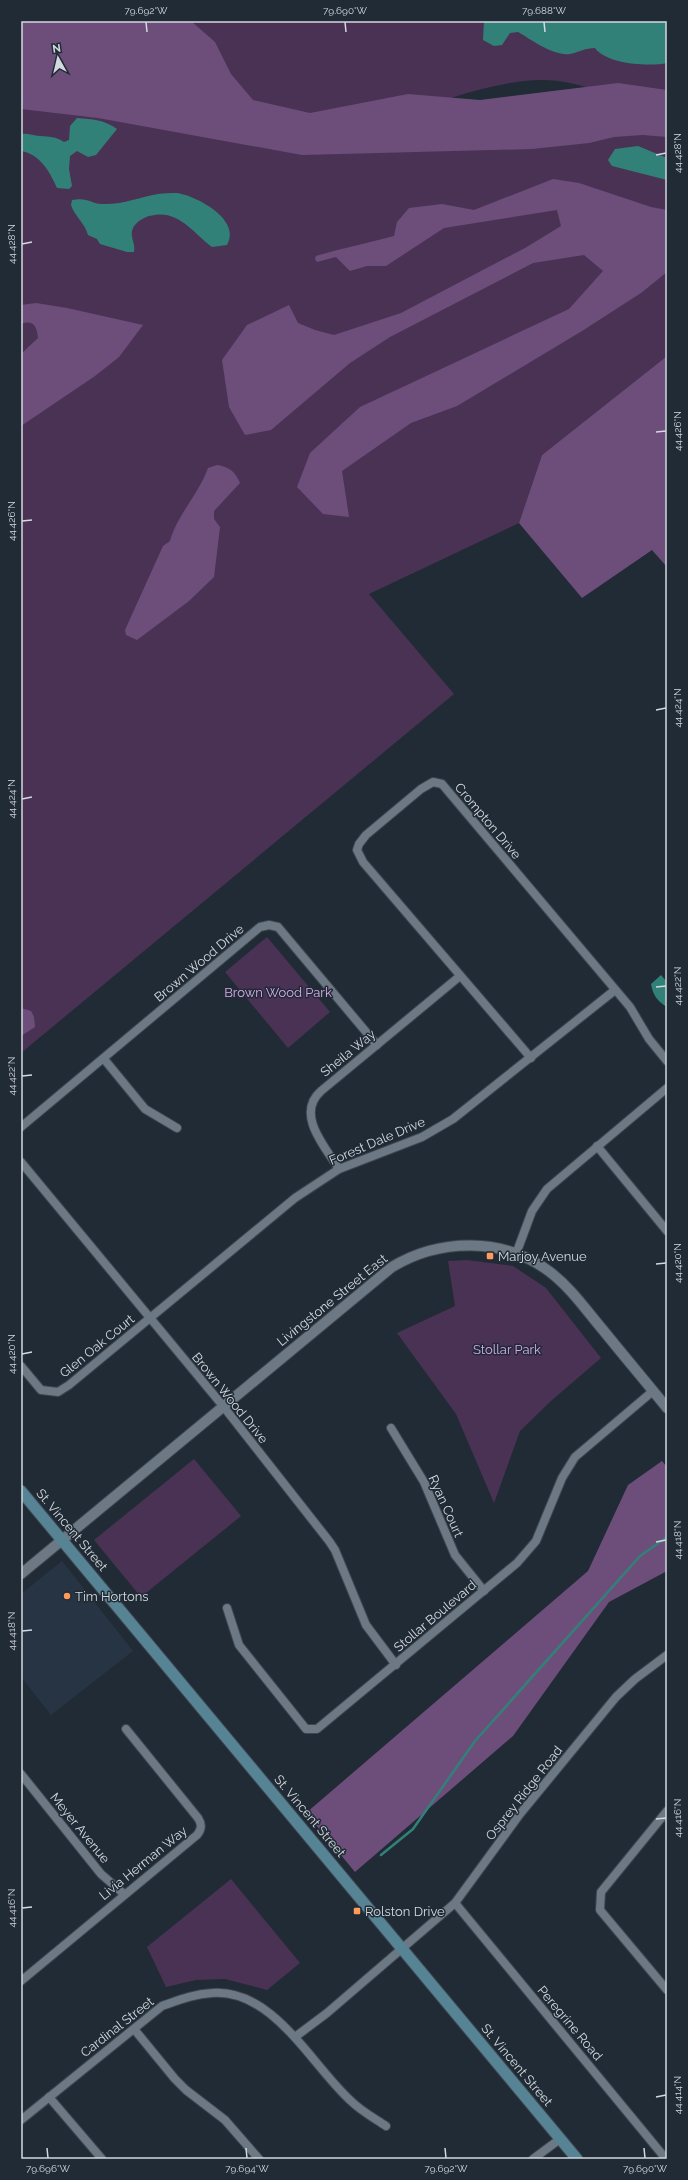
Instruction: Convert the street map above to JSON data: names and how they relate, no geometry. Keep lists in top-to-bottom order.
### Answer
{
  "streets": {
    "main road": ["St. Vincent Street"],
    "street": [
      "Crompton Drive",
      "Brown Wood Drive",
      "Sheila Way",
      "Forest Dale Drive",
      "Livingstone Street East",
      "Glen Oak Court",
      "Ryan Court",
      "Stollar Boulevard",
      "Osprey Ridge Road",
      "Meyer Avenue",
      "Livia Herman Way",
      "Peregrine Road",
      "Cardinal Street"
    ]
  },
  "crossings": [
    ["Crompton Drive", "Sheila Way"],
    ["Crompton Drive", "Forest Dale Drive"],
    ["Brown Wood Drive", "Sheila Way"],
    ["Brown Wood Drive", "Forest Dale Drive"],
    ["Brown Wood Drive", "Livingstone Street East"],
    ["Brown Wood Drive", "Glen Oak Court"],
    ["Brown Wood Drive", "Stollar Boulevard"],
    ["Sheila Way", "Forest Dale Drive"],
    ["Forest Dale Drive", "Glen Oak Court"],
    ["Livingstone Street East", "St. Vincent Street"],
    ["Livingstone Street East", "Stollar Boulevard"],
    ["Ryan Court", "Stollar Boulevard"],
    ["St. Vincent Street", "Osprey Ridge Road"],
    ["Osprey Ridge Road", "Peregrine Road"],
    ["Meyer Avenue", "Livia Herman Way"]
  ],
  "parks": ["Brown Wood Park", "Stollar Park"],
  "places": {
    "transit": ["Marjoy Avenue", "Rolston Drive"],
    "other": ["Tim Hortons"]
  },
  "north": "top",
  "coordinates": [
    "79.692°W",
    "79.690°W",
    "79.688°W",
    "44.428°N",
    "44.426°N",
    "44.424°N",
    "44.422°N",
    "44.420°N",
    "44.418°N",
    "44.416°N",
    "44.414°N",
    "79.696°W",
    "79.694°W"
  ]
}
